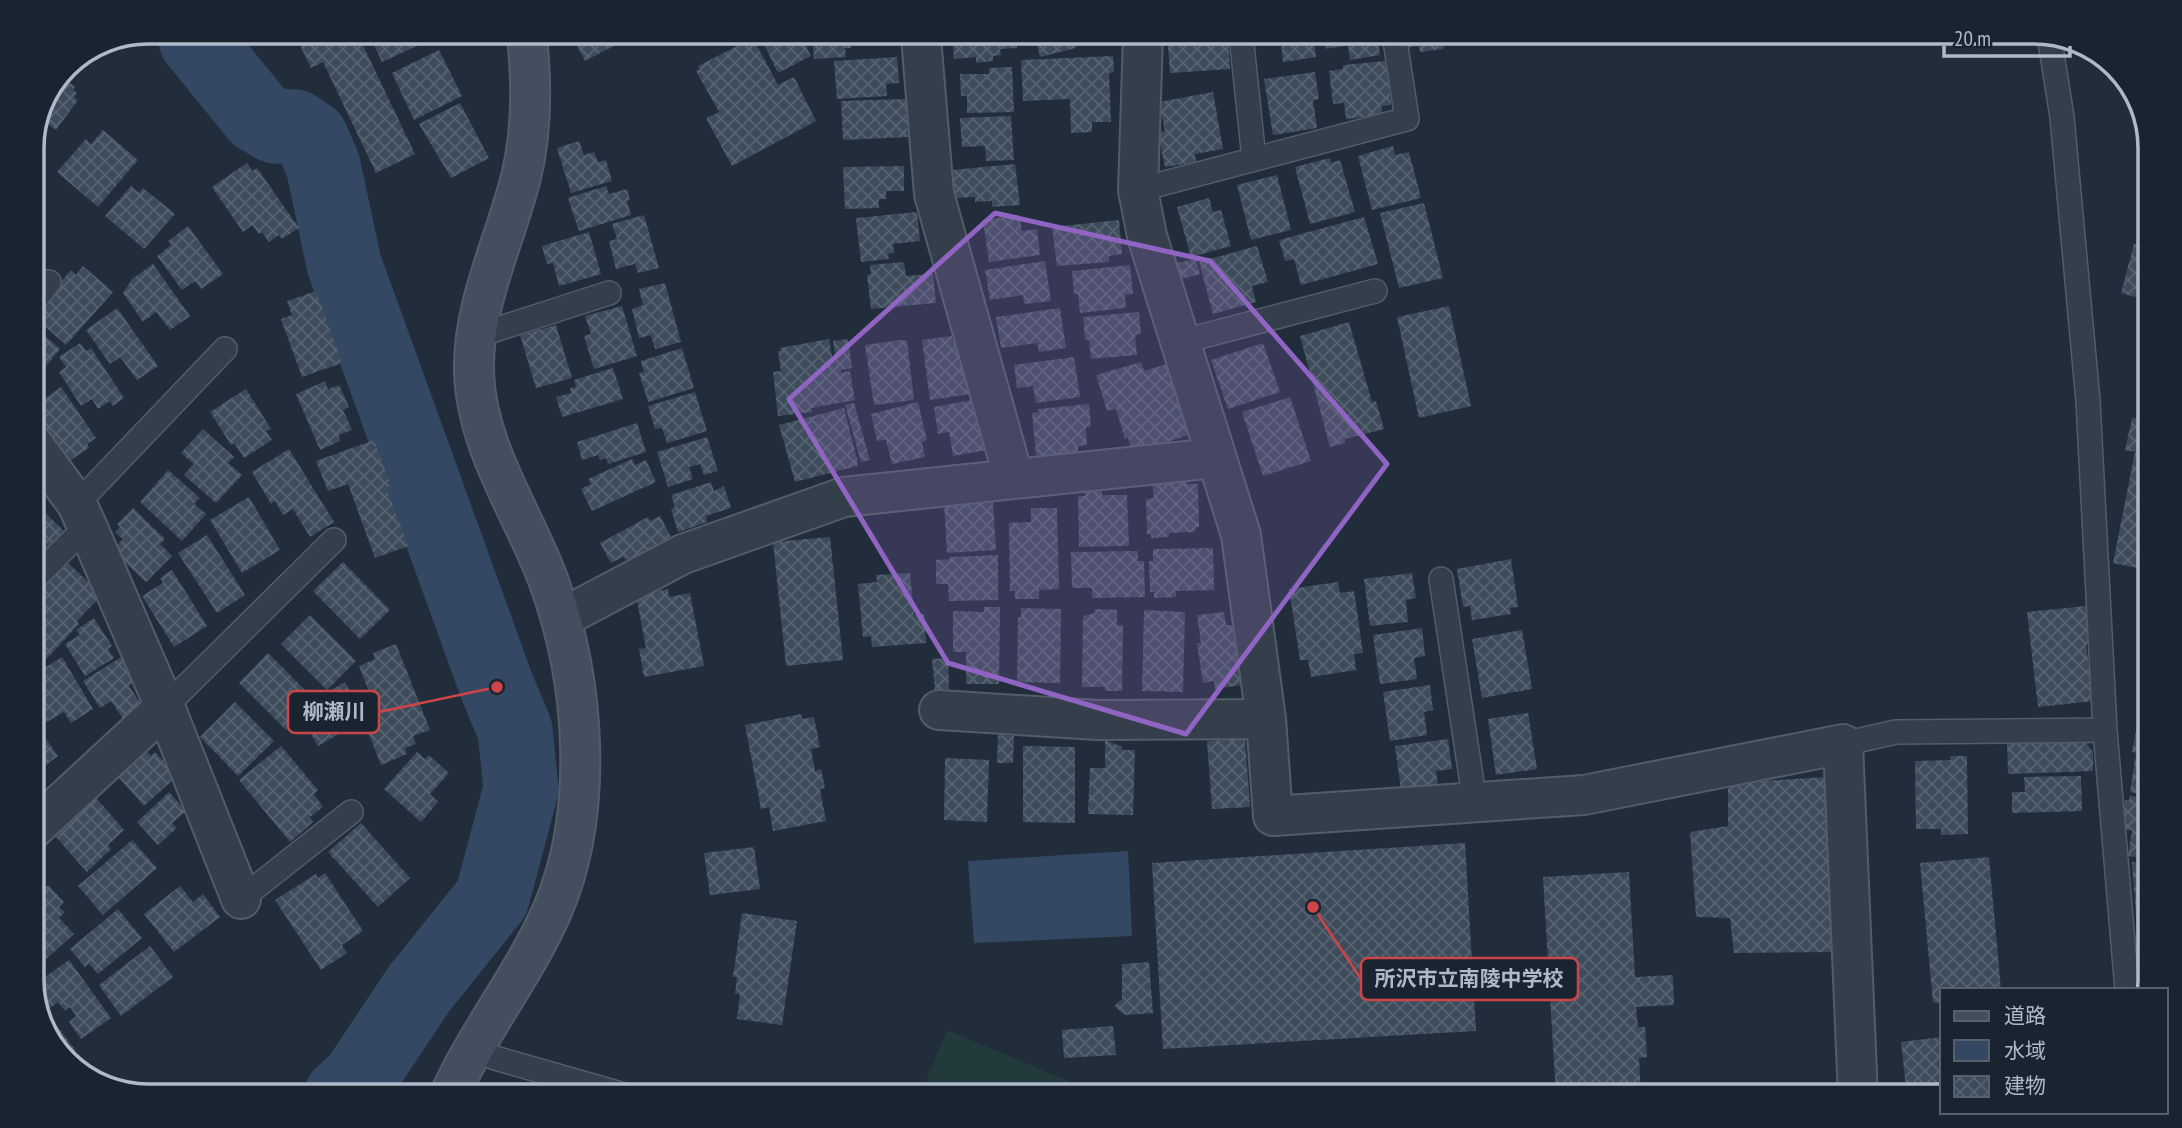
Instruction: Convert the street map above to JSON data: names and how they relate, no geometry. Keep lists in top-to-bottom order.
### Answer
{
  "places": ["柳瀬川", "所沢市立南陵中学校"],
  "legend": ["道路", "水域", "建物"],
  "scale_bar": "20 m"
}
